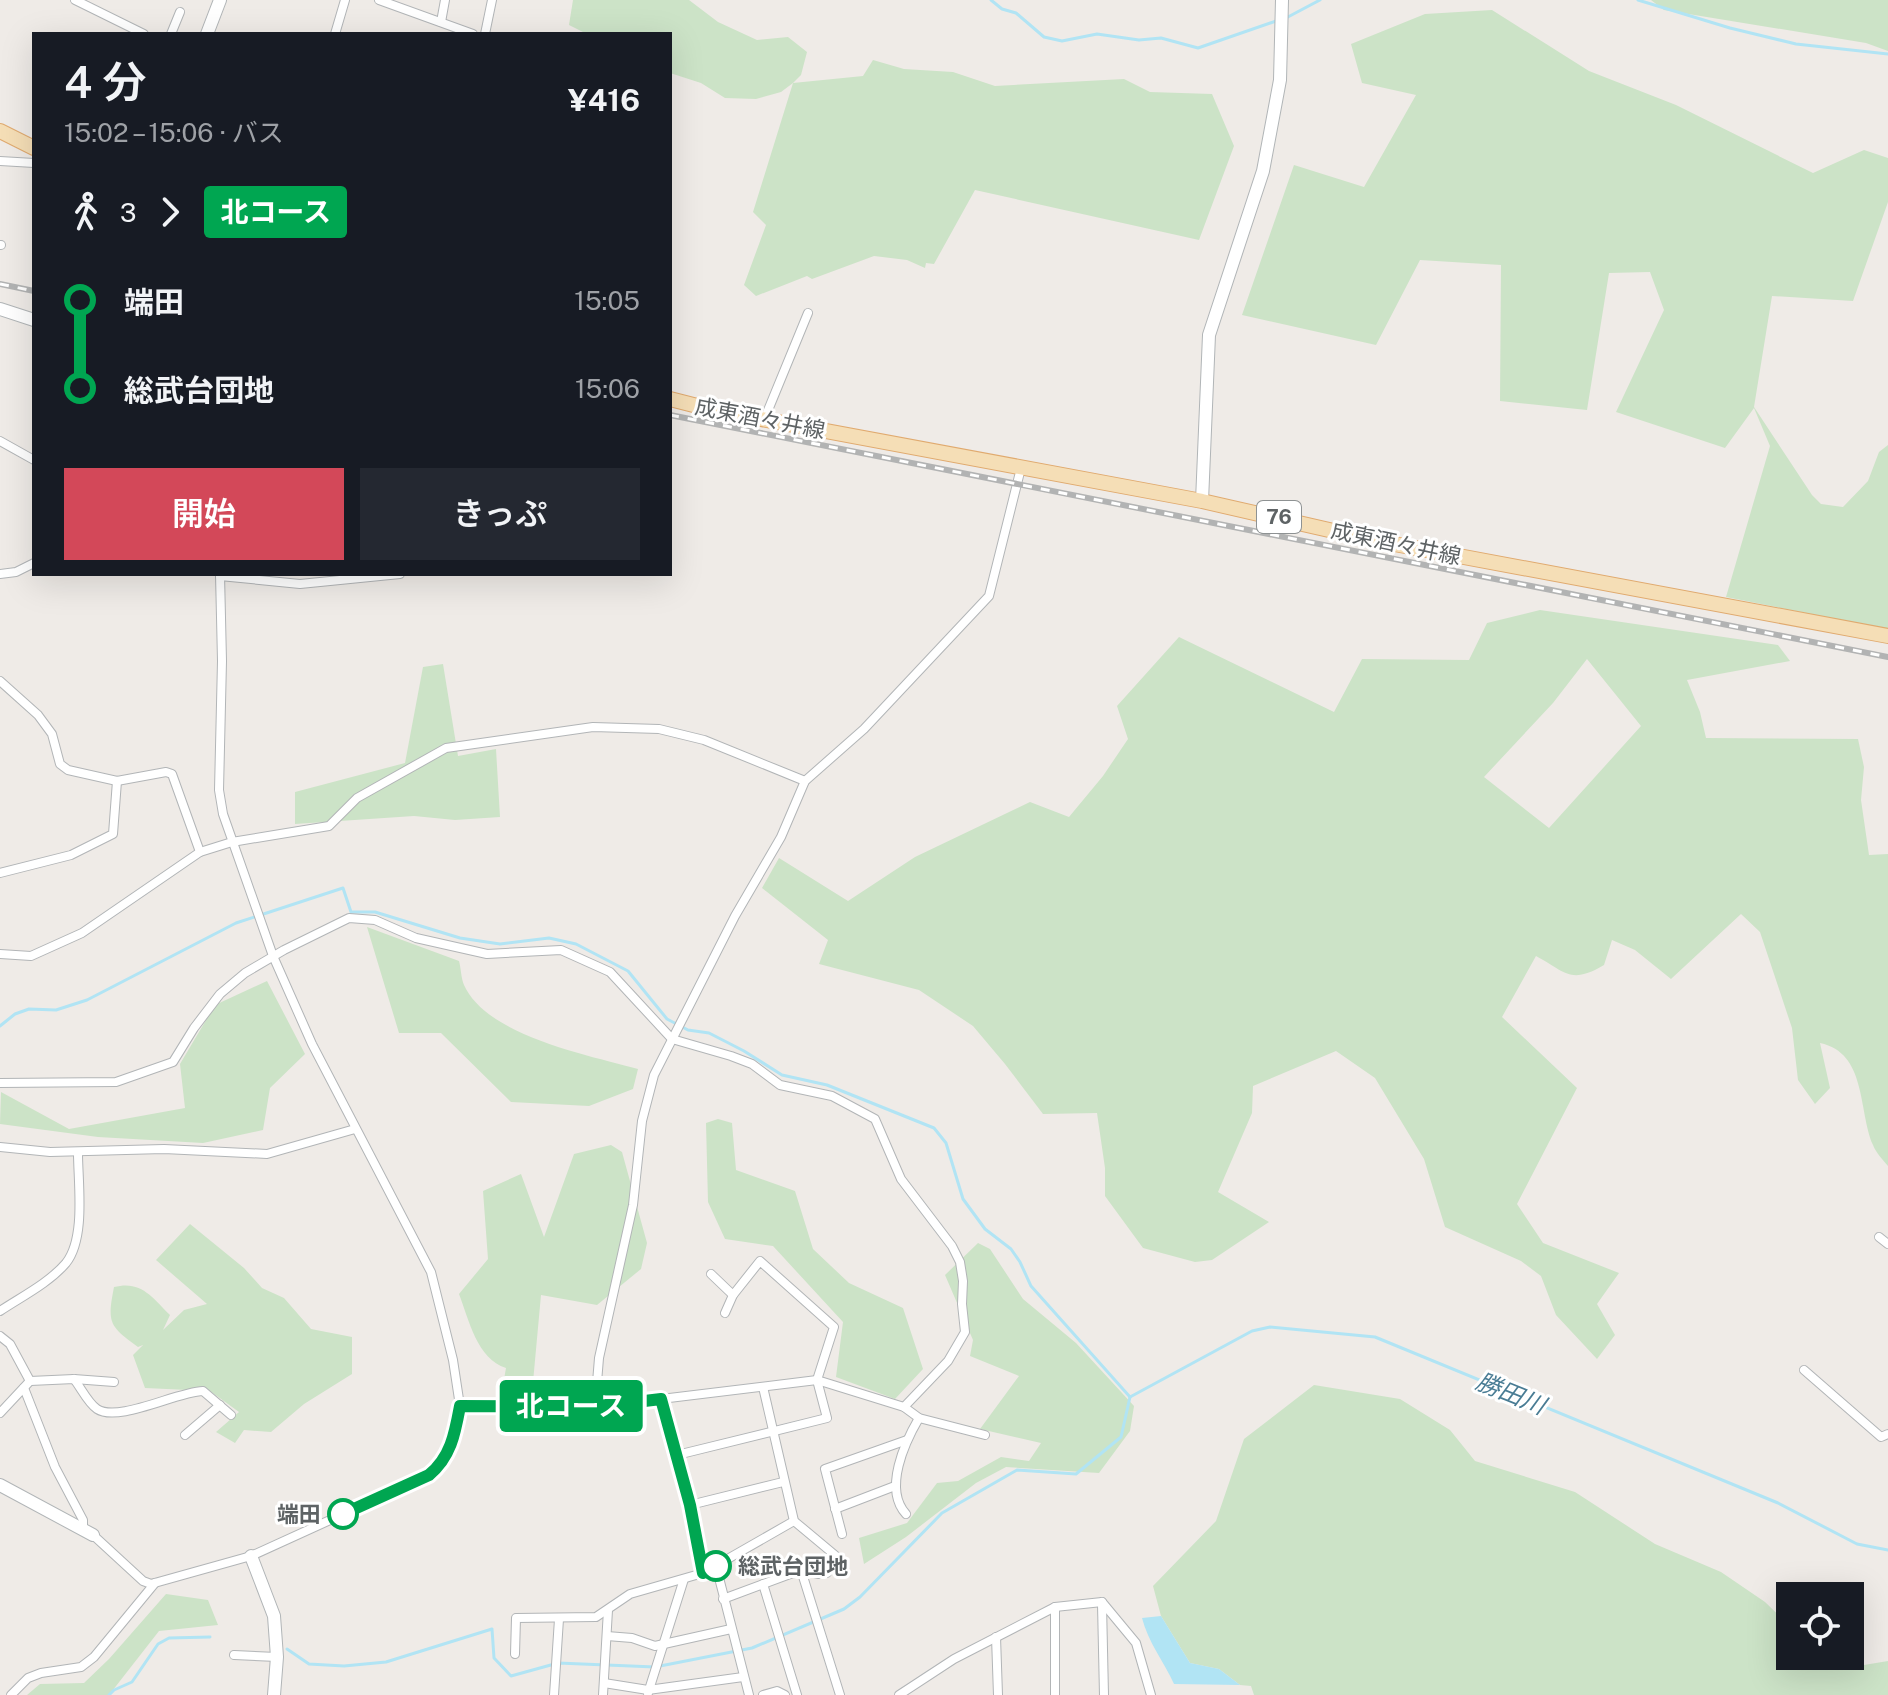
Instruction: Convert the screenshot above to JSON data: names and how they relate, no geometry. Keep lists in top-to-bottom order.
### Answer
{
  "streets": {
    "main road": ["成東酒々井線", "76"]
  },
  "water": ["勝田川"],
  "places": ["端田", "総武台団地"],
  "lines": ["bus line 北コース"],
  "page": {
    "on_map": "北コース",
    "heading": ["4 分", "15:02 – 15:06 · バス", "¥416"],
    "legs": ["3", "北コース"],
    "list": [
      {
        "name": "端田",
        "value": "15:05"
      },
      {
        "name": "総武台団地",
        "value": "15:06"
      }
    ],
    "buttons": ["開始", "きっぷ"]
  }
}
